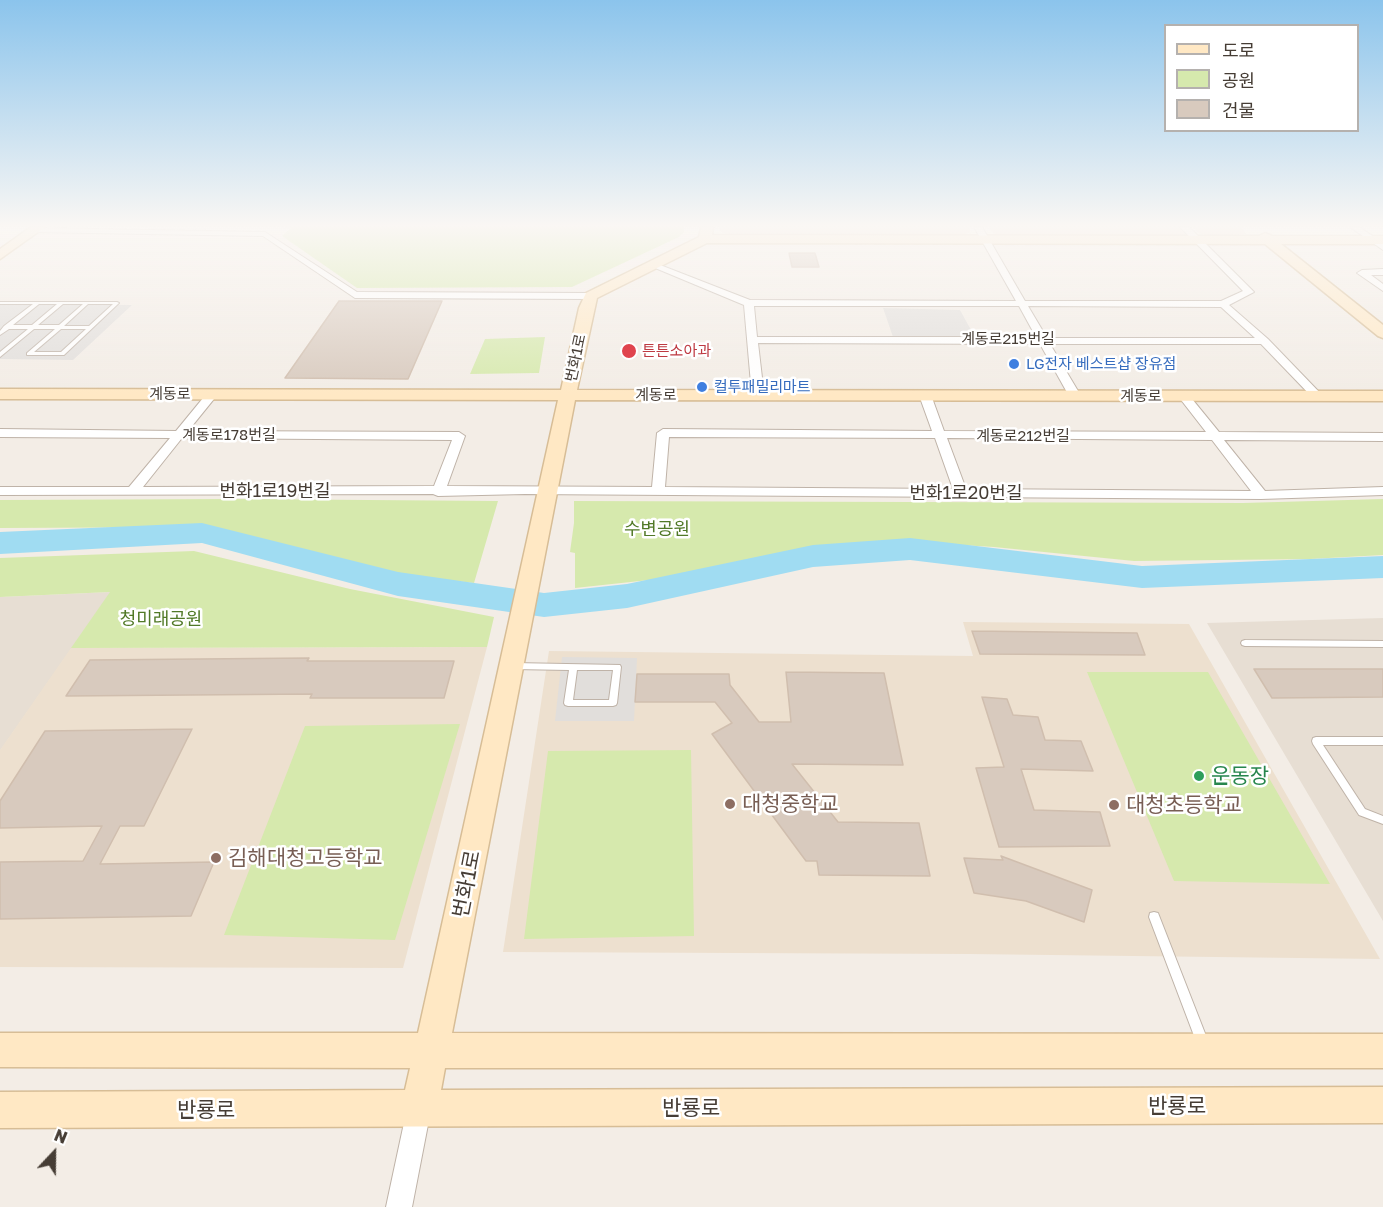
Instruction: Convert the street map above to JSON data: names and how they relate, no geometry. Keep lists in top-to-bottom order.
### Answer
{
  "streets": {
    "street": [
      "계동로215번길",
      "번화1로",
      "계동로",
      "계동로178번길",
      "계동로212번길",
      "번화1로19번길",
      "번화1로20번길",
      "반룡로"
    ]
  },
  "crossings": [
    ["번화1로", "계동로"],
    ["번화1로", "번화1로19번길"],
    ["번화1로", "번화1로20번길"],
    ["번화1로", "반룡로"],
    ["계동로178번길", "번화1로19번길"],
    ["계동로212번길", "번화1로20번길"],
    ["번화1로19번길", "번화1로20번길"]
  ],
  "parks": ["수변공원", "청미래공원"],
  "places": [
    "튼튼소아과",
    "LG전자 베스트샵 장유점",
    "컬투패밀리마트",
    "운동장",
    "대청중학교",
    "대청초등학교",
    "김해대청고등학교"
  ],
  "legend": ["도로", "공원", "건물"],
  "north": "top"
}
